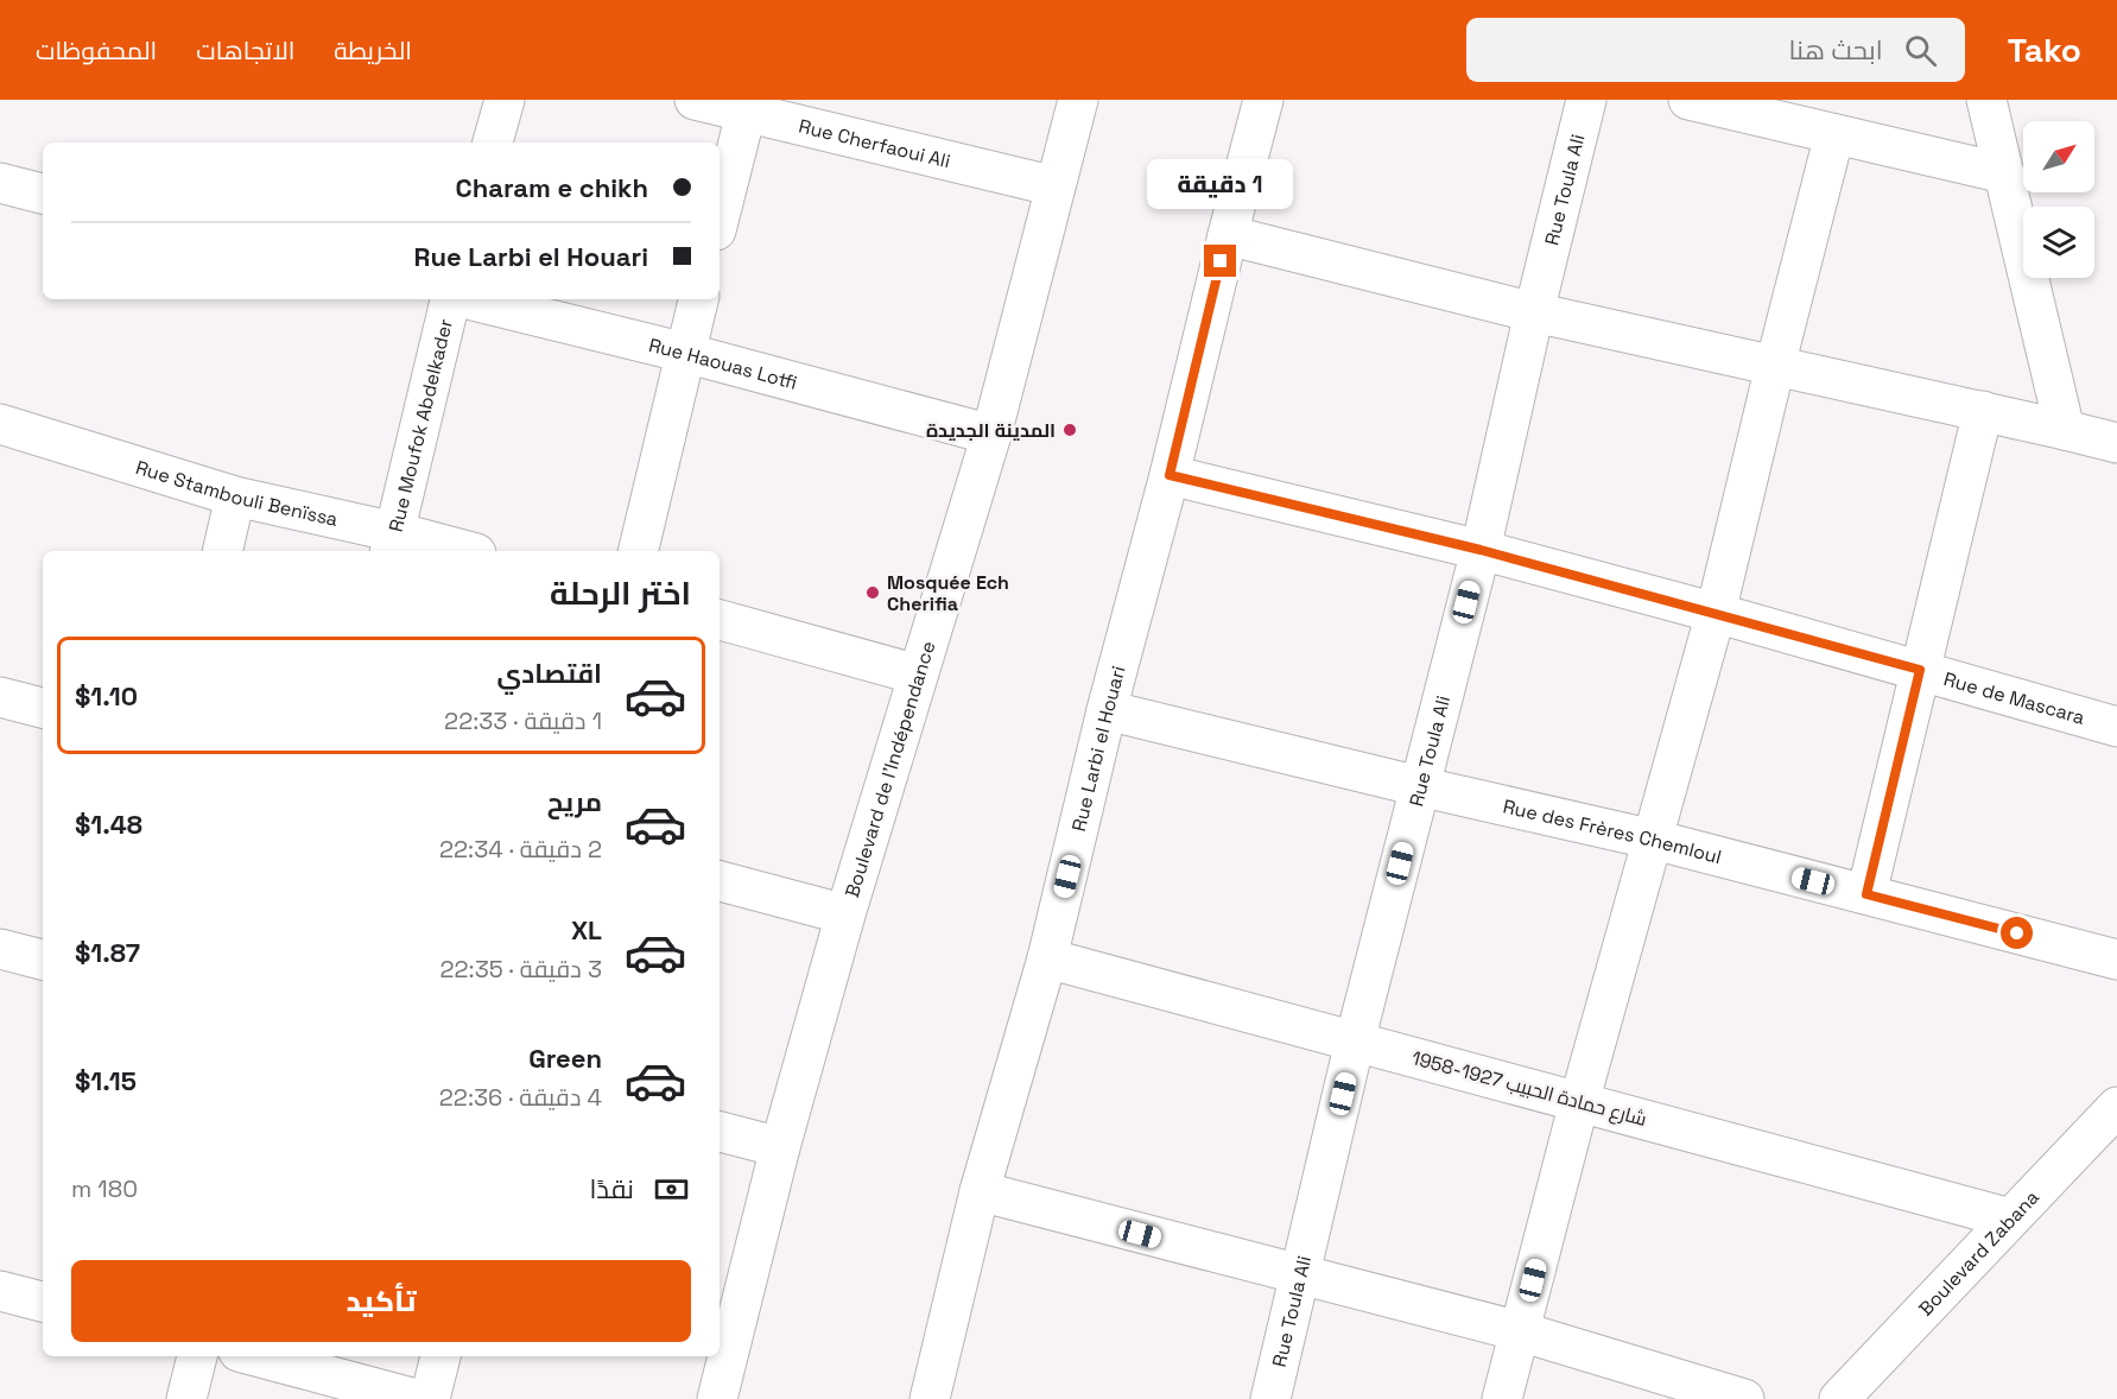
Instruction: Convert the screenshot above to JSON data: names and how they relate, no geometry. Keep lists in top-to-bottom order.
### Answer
{
  "streets": {
    "street": [
      "Rue Cherfaoui Ali",
      "Rue Toula Ali",
      "Rue Haouas Lotfi",
      "Rue Moufok Abdelkader",
      "Rue Stambouli Benïssa",
      "Rue de Mascara",
      "Rue Larbi el Houari",
      "Boulevard de l'Indépendance",
      "Rue des Frères Chemloul",
      "شارع حمادة الحبيب 1927-1958",
      "Boulevard Zabana"
    ]
  },
  "crossings": [
    ["Rue Cherfaoui Ali", "Boulevard de l'Indépendance"],
    ["Rue Toula Ali", "Rue de Mascara"],
    ["Rue Toula Ali", "Rue des Frères Chemloul"],
    ["Rue Toula Ali", "شارع حمادة الحبيب 1927-1958"],
    ["Rue Haouas Lotfi", "Boulevard de l'Indépendance"],
    ["Rue Moufok Abdelkader", "Rue Stambouli Benïssa"],
    ["Rue de Mascara", "Rue Larbi el Houari"],
    ["Rue Larbi el Houari", "Rue des Frères Chemloul"],
    ["Rue Larbi el Houari", "شارع حمادة الحبيب 1927-1958"],
    ["شارع حمادة الحبيب 1927-1958", "Boulevard Zabana"]
  ],
  "places": ["المدينة الجديدة", "Mosquée Ech Cherifia"],
  "north": "top right",
  "page": {
    "header": "Tako",
    "search": "ابحث هنا",
    "nav": ["الخريطة", "الاتجاهات", "المحفوظات"],
    "banner": ["Charam e chikh", "Rue Larbi el Houari"],
    "bubble": "1 دقيقة",
    "heading": "اختر الرحلة",
    "list": [
      {
        "name": "اقتصادي",
        "note": "1 دقيقة · 22:33",
        "value": "$1.10"
      },
      {
        "name": "مريح",
        "note": "2 دقيقة · 22:34",
        "value": "$1.48"
      },
      {
        "name": "XL",
        "note": "3 دقيقة · 22:35",
        "value": "$1.87"
      },
      {
        "name": "Green",
        "note": "4 دقيقة · 22:36",
        "value": "$1.15"
      }
    ],
    "pay": ["نقدًا", "180 m"],
    "buttons": "تأكيد"
  }
}
